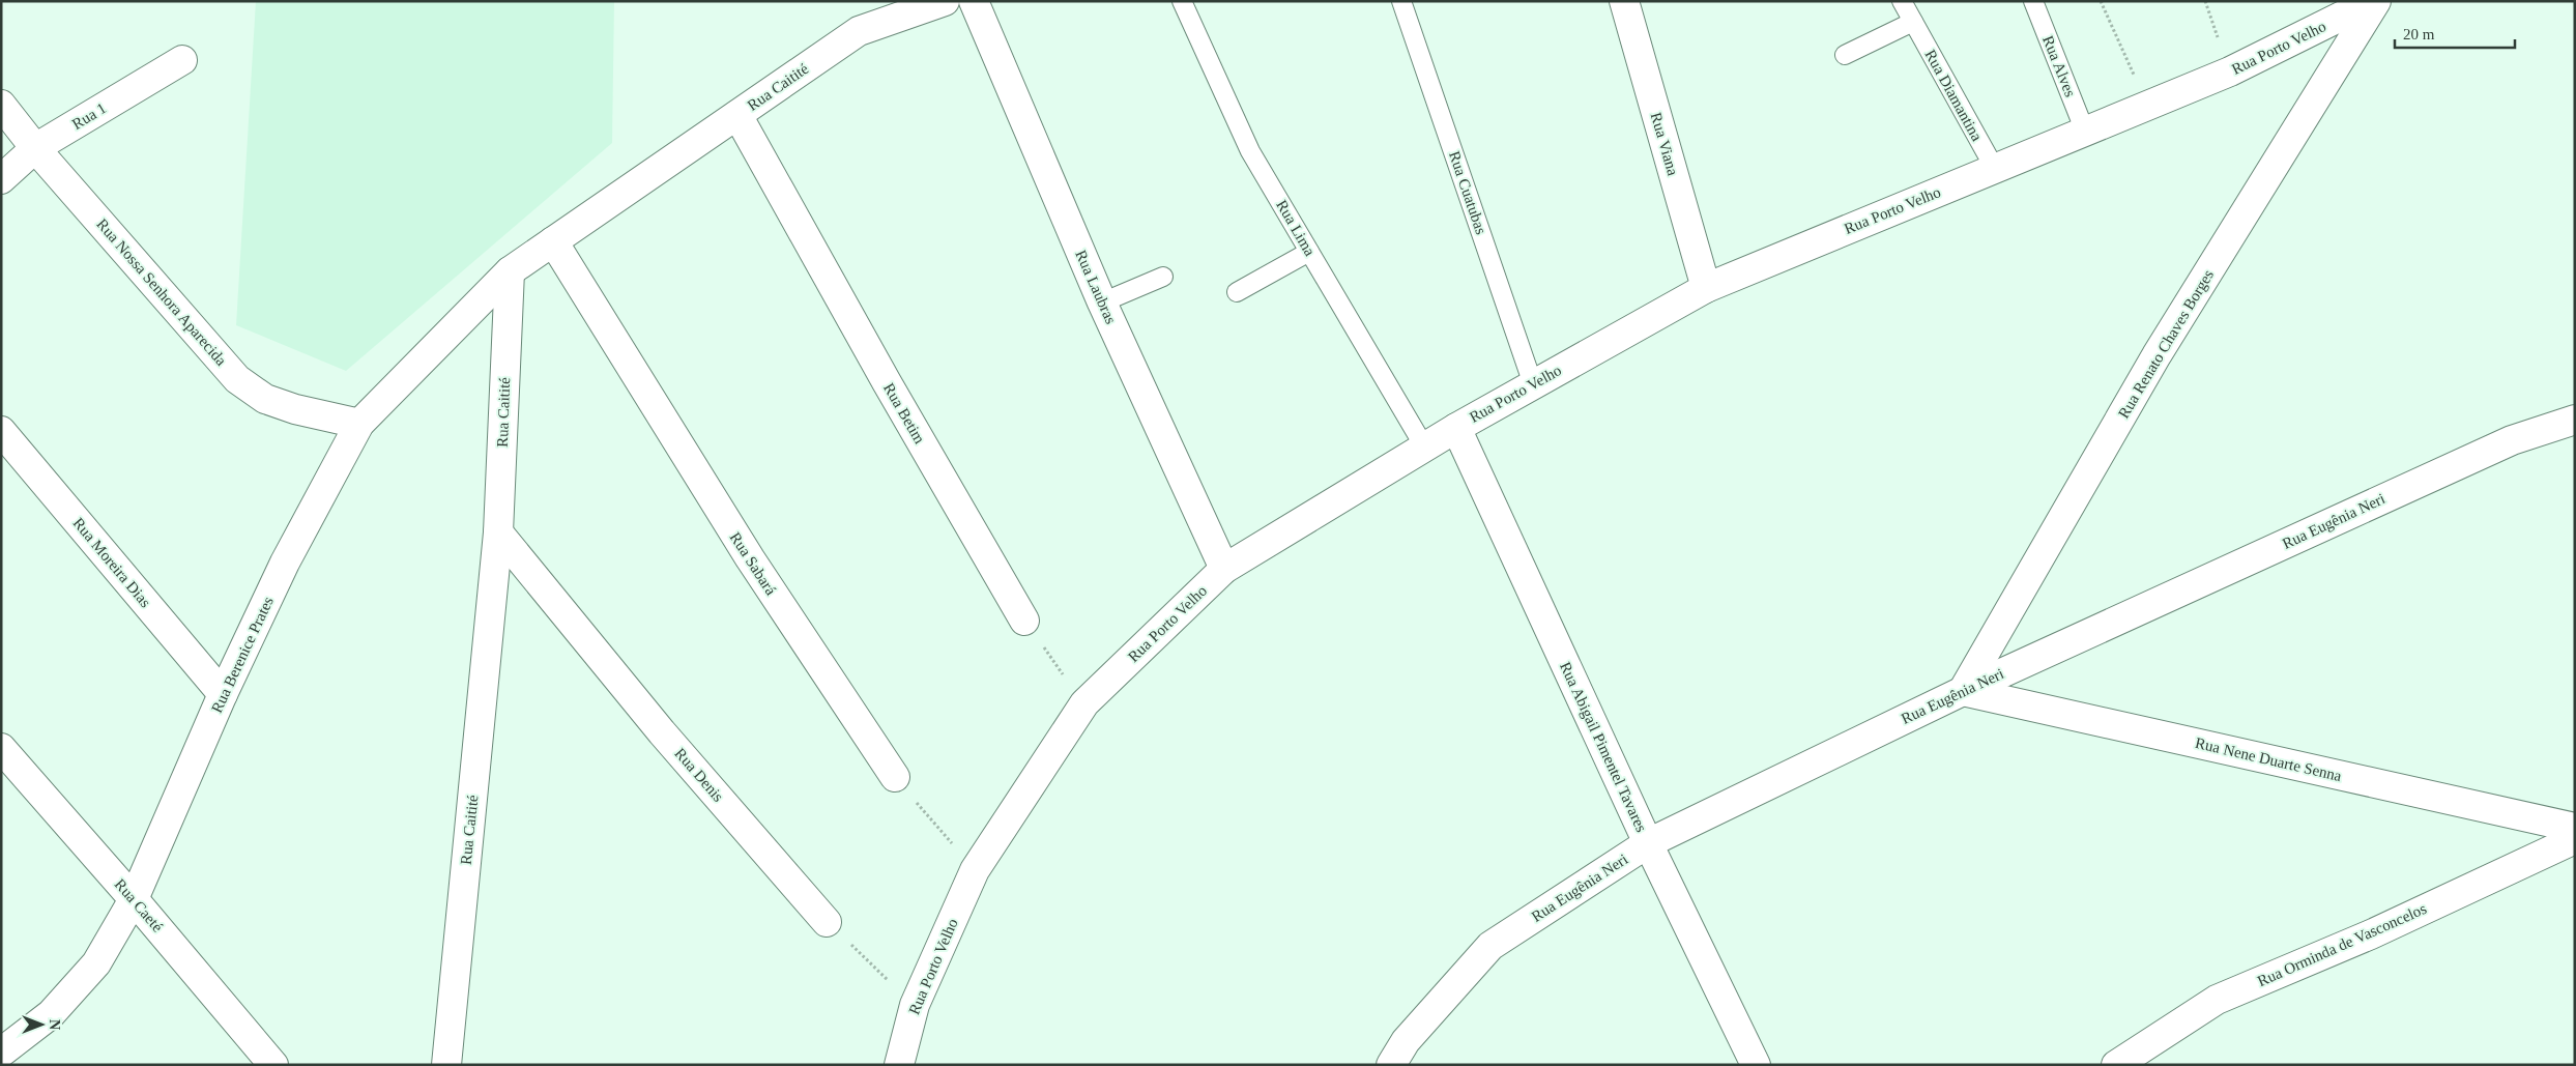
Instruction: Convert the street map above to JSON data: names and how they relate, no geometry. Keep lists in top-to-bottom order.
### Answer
{
  "streets": {
    "street": [
      "Rua Porto Velho",
      "Rua Caitité",
      "Rua 1",
      "Rua Viana",
      "Rua Laubras",
      "Rua Nossa Senhora Aparecida",
      "Rua Renato Chaves Borges",
      "Rua Betim",
      "Rua Eugênia Neri",
      "Rua Moreira Dias",
      "Rua Sabará",
      "Rua Berenice Prates",
      "Rua Abigail Pimentel Tavares",
      "Rua Nene Duarte Senna",
      "Rua Denis",
      "Rua Caeté",
      "Rua Orminda de Vasconcelos"
    ],
    "lane": [
      "Rua Alves",
      "Rua Diamantina",
      "Rua Cuatubas",
      "Rua Lima"
    ]
  },
  "crossings": [
    ["Rua Porto Velho", "Rua Alves"],
    ["Rua Porto Velho", "Rua Diamantina"],
    ["Rua Porto Velho", "Rua Viana"],
    ["Rua Porto Velho", "Rua Cuatubas"],
    ["Rua Porto Velho", "Rua Lima"],
    ["Rua Porto Velho", "Rua Laubras"],
    ["Rua Porto Velho", "Rua Abigail Pimentel Tavares"],
    ["Rua Caitité", "Rua Betim"],
    ["Rua Caitité", "Rua Sabará"],
    ["Rua Caitité", "Rua Berenice Prates"],
    ["Rua Caitité", "Rua Denis"],
    ["Rua 1", "Rua Nossa Senhora Aparecida"],
    ["Rua Nossa Senhora Aparecida", "Rua Berenice Prates"],
    ["Rua Renato Chaves Borges", "Rua Eugênia Neri"],
    ["Rua Renato Chaves Borges", "Rua Nene Duarte Senna"],
    ["Rua Eugênia Neri", "Rua Abigail Pimentel Tavares"],
    ["Rua Eugênia Neri", "Rua Nene Duarte Senna"],
    ["Rua Moreira Dias", "Rua Berenice Prates"],
    ["Rua Berenice Prates", "Rua Caeté"]
  ],
  "scale_bar": "20 m",
  "north": "right"
}
